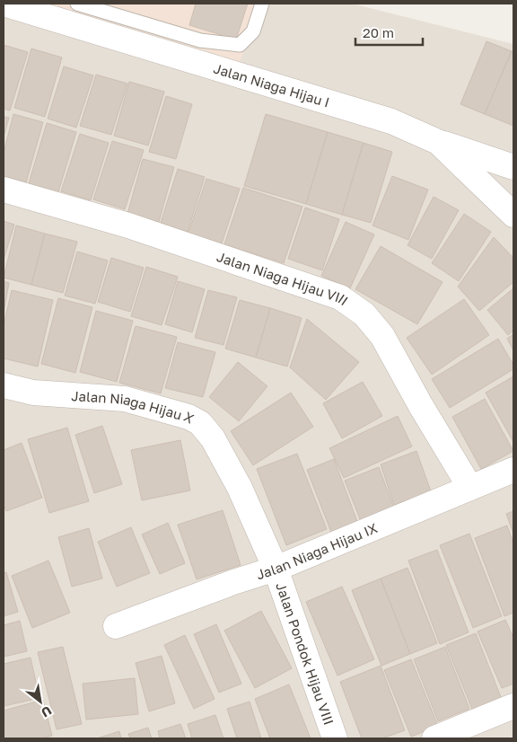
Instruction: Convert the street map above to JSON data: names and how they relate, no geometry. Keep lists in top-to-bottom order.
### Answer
{
  "streets": {
    "street": [
      "Jalan Niaga Hijau I",
      "Jalan Niaga Hijau VIII",
      "Jalan Niaga Hijau X",
      "Jalan Niaga Hijau IX",
      "Jalan Pondok Hijau VIII"
    ]
  },
  "crossings": [
    ["Jalan Niaga Hijau VIII", "Jalan Niaga Hijau IX"],
    ["Jalan Niaga Hijau X", "Jalan Niaga Hijau IX"],
    ["Jalan Niaga Hijau X", "Jalan Pondok Hijau VIII"],
    ["Jalan Niaga Hijau IX", "Jalan Pondok Hijau VIII"]
  ],
  "scale_bar": "20 m",
  "north": "bottom right"
}
